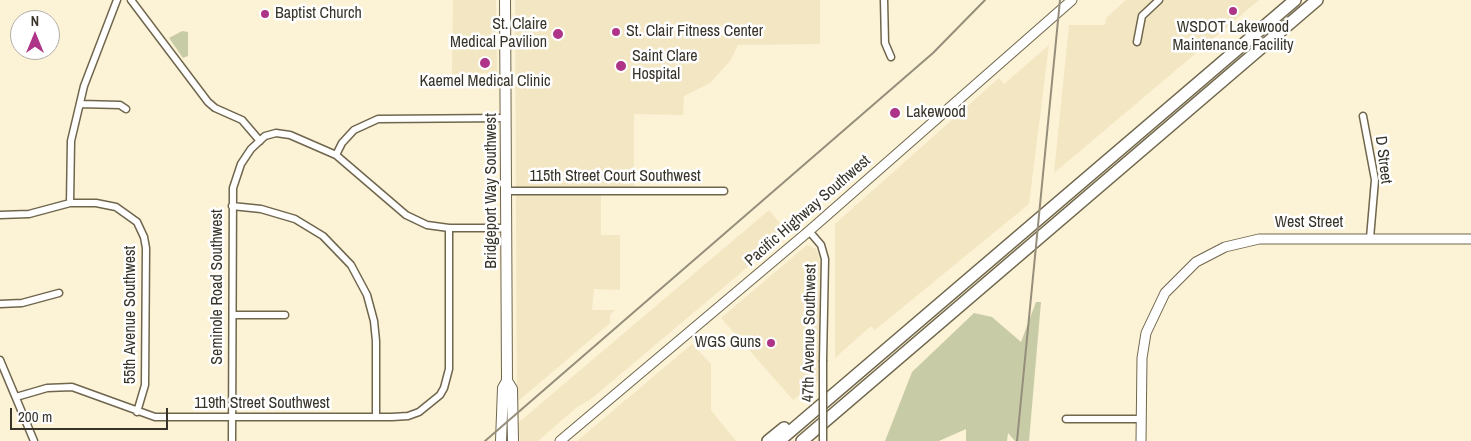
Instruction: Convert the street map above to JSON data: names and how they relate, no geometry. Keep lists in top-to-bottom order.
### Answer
{
  "streets": {
    "main road": ["Bridgeport Way Southwest", "Pacific Highway Southwest", "West Street"],
    "street": [
      "D Street",
      "115th Street Court Southwest",
      "Seminole Road Southwest",
      "55th Avenue Southwest",
      "47th Avenue Southwest",
      "119th Street Southwest"
    ]
  },
  "crossings": [
    ["D Street", "West Street"],
    ["115th Street Court Southwest", "Bridgeport Way Southwest"],
    ["Pacific Highway Southwest", "47th Avenue Southwest"],
    ["Seminole Road Southwest", "119th Street Southwest"],
    ["55th Avenue Southwest", "119th Street Southwest"]
  ],
  "places": [
    "WSDOT Lakewood Maintenance Facility",
    "Baptist Church",
    "St. Clair Fitness Center",
    "St. Claire Medical Pavilion",
    "Kaemel Medical Clinic",
    "Saint Clare Hospital",
    "Lakewood",
    "WGS Guns"
  ],
  "scale_bar": "200 m",
  "north": "top"
}
